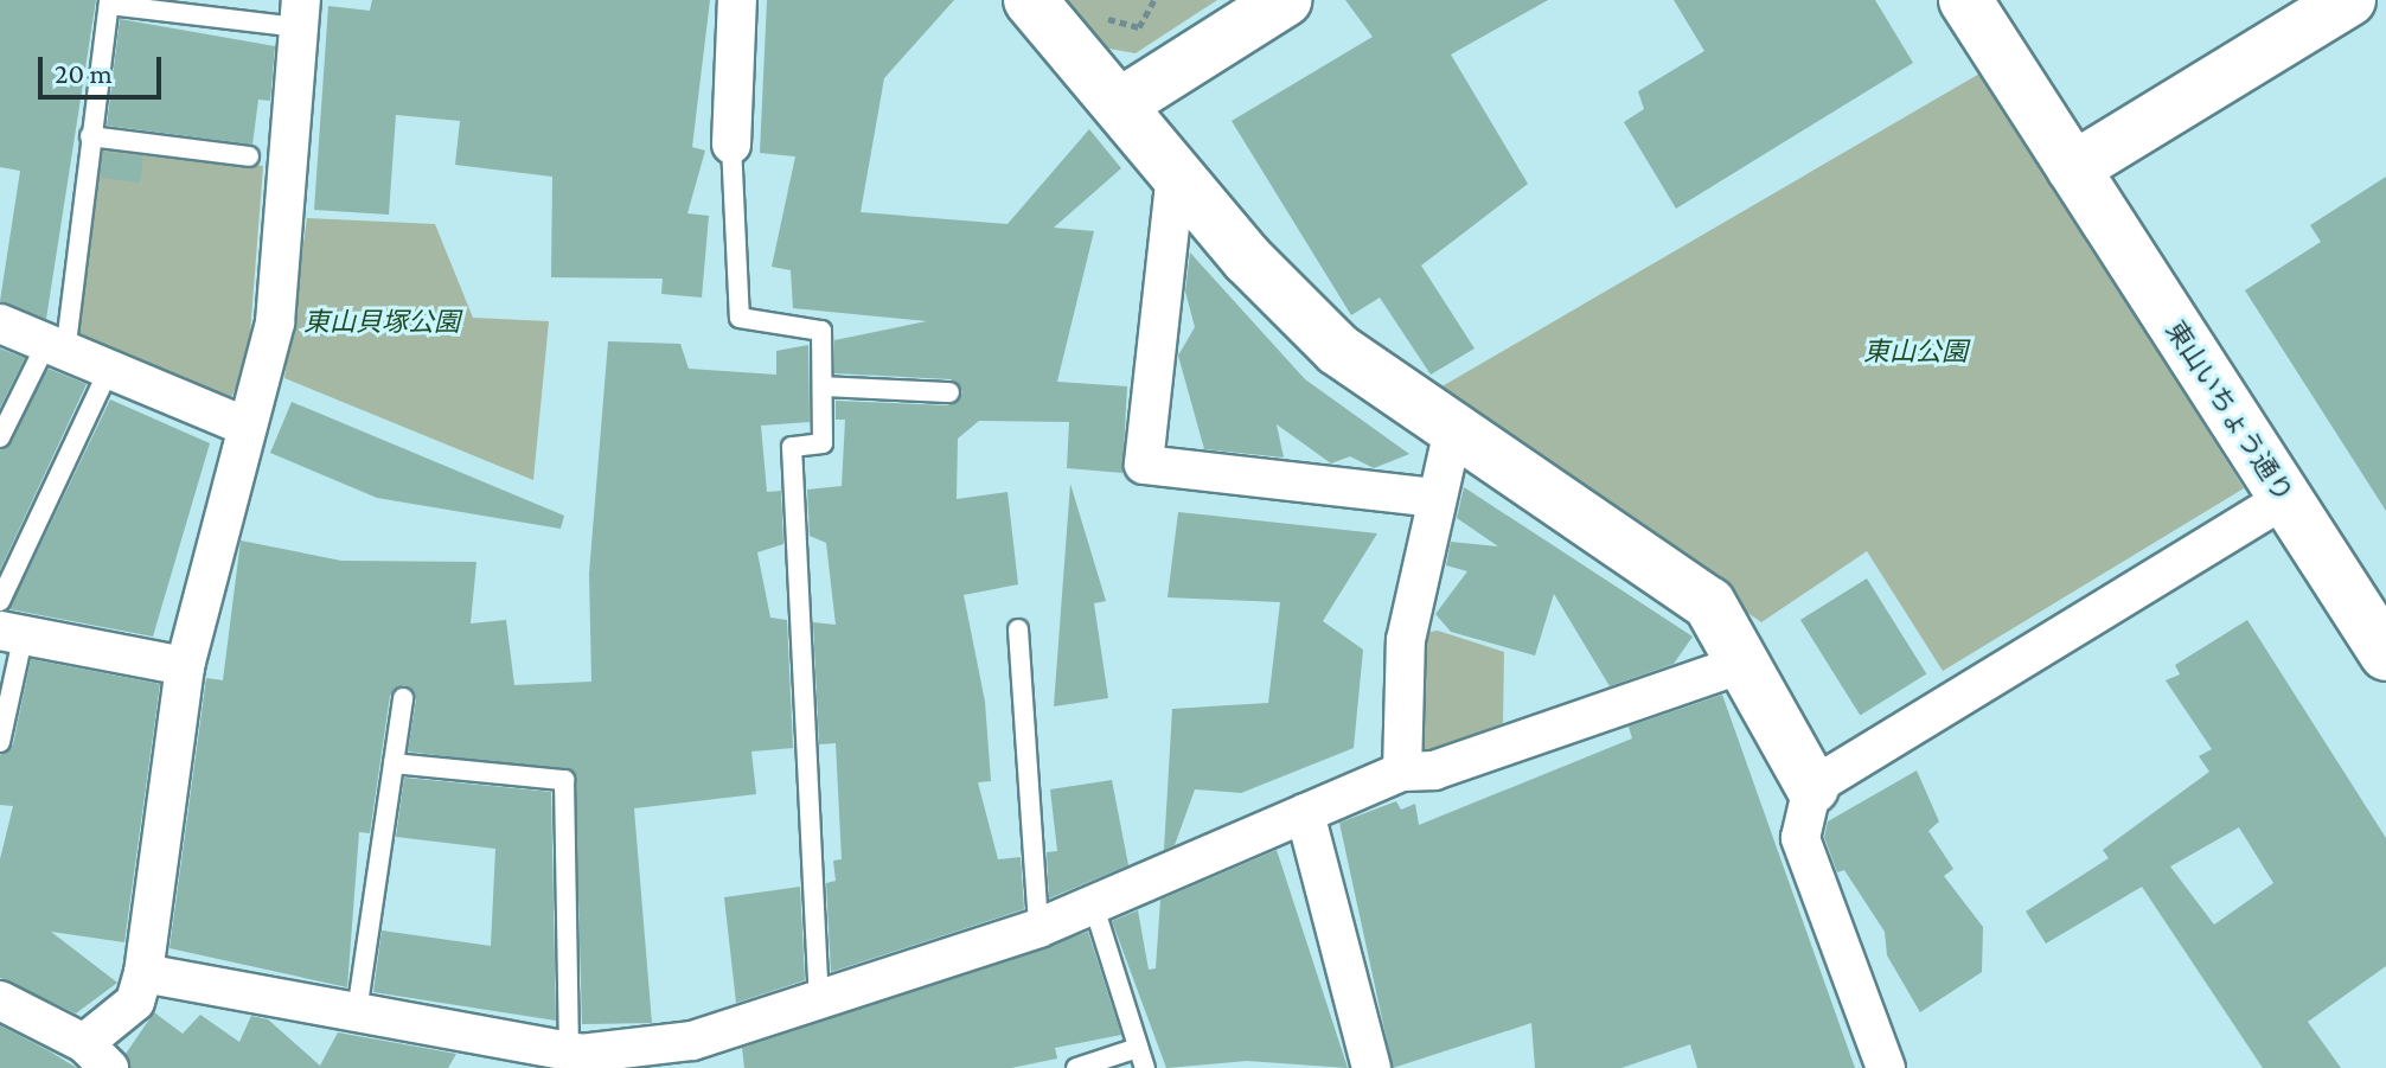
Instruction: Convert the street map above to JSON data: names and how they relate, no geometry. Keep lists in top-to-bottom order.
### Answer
{
  "streets": {
    "street": ["東山いちょう通り"]
  },
  "parks": ["東山貝塚公園", "東山公園"],
  "scale_bar": "20 m"
}
